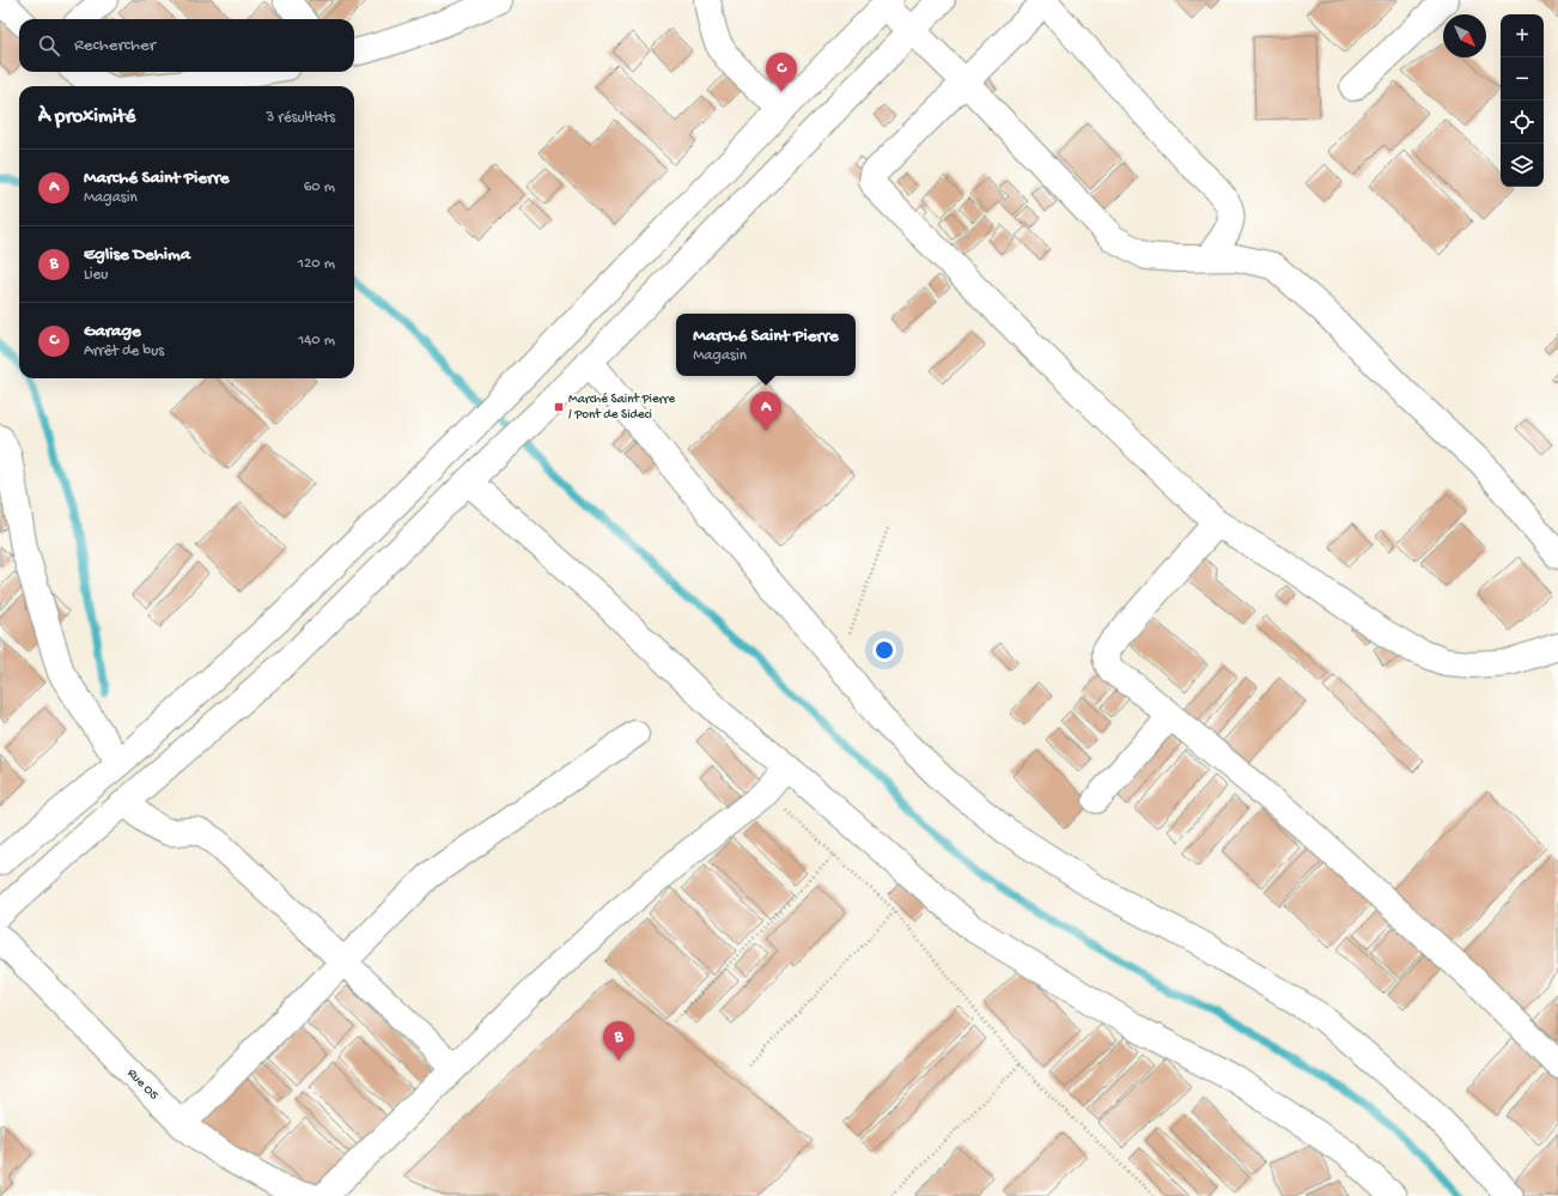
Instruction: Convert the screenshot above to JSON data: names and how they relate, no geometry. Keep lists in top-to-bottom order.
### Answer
{
  "streets": {
    "street": ["Rue O5"]
  },
  "places": {
    "transit": ["Marché Saint Pierre / Pont de Sideci"]
  },
  "north": "bottom right",
  "page": {
    "map_buttons": ["+", "−"],
    "search": "Rechercher",
    "pins": ["C", "A", "B"],
    "heading": ["À proximité", "3 résultats"],
    "list": [
      {
        "mark": "A",
        "name": "Marché Saint Pierre",
        "note": "Magasin",
        "value": "60 m"
      },
      {
        "mark": "B",
        "name": "Eglise Dehima",
        "note": "Lieu",
        "value": "120 m"
      },
      {
        "mark": "C",
        "name": "Garage",
        "note": "Arrêt de bus",
        "value": "140 m"
      }
    ],
    "popup": ["Marché Saint Pierre", "Magasin"]
  }
}
